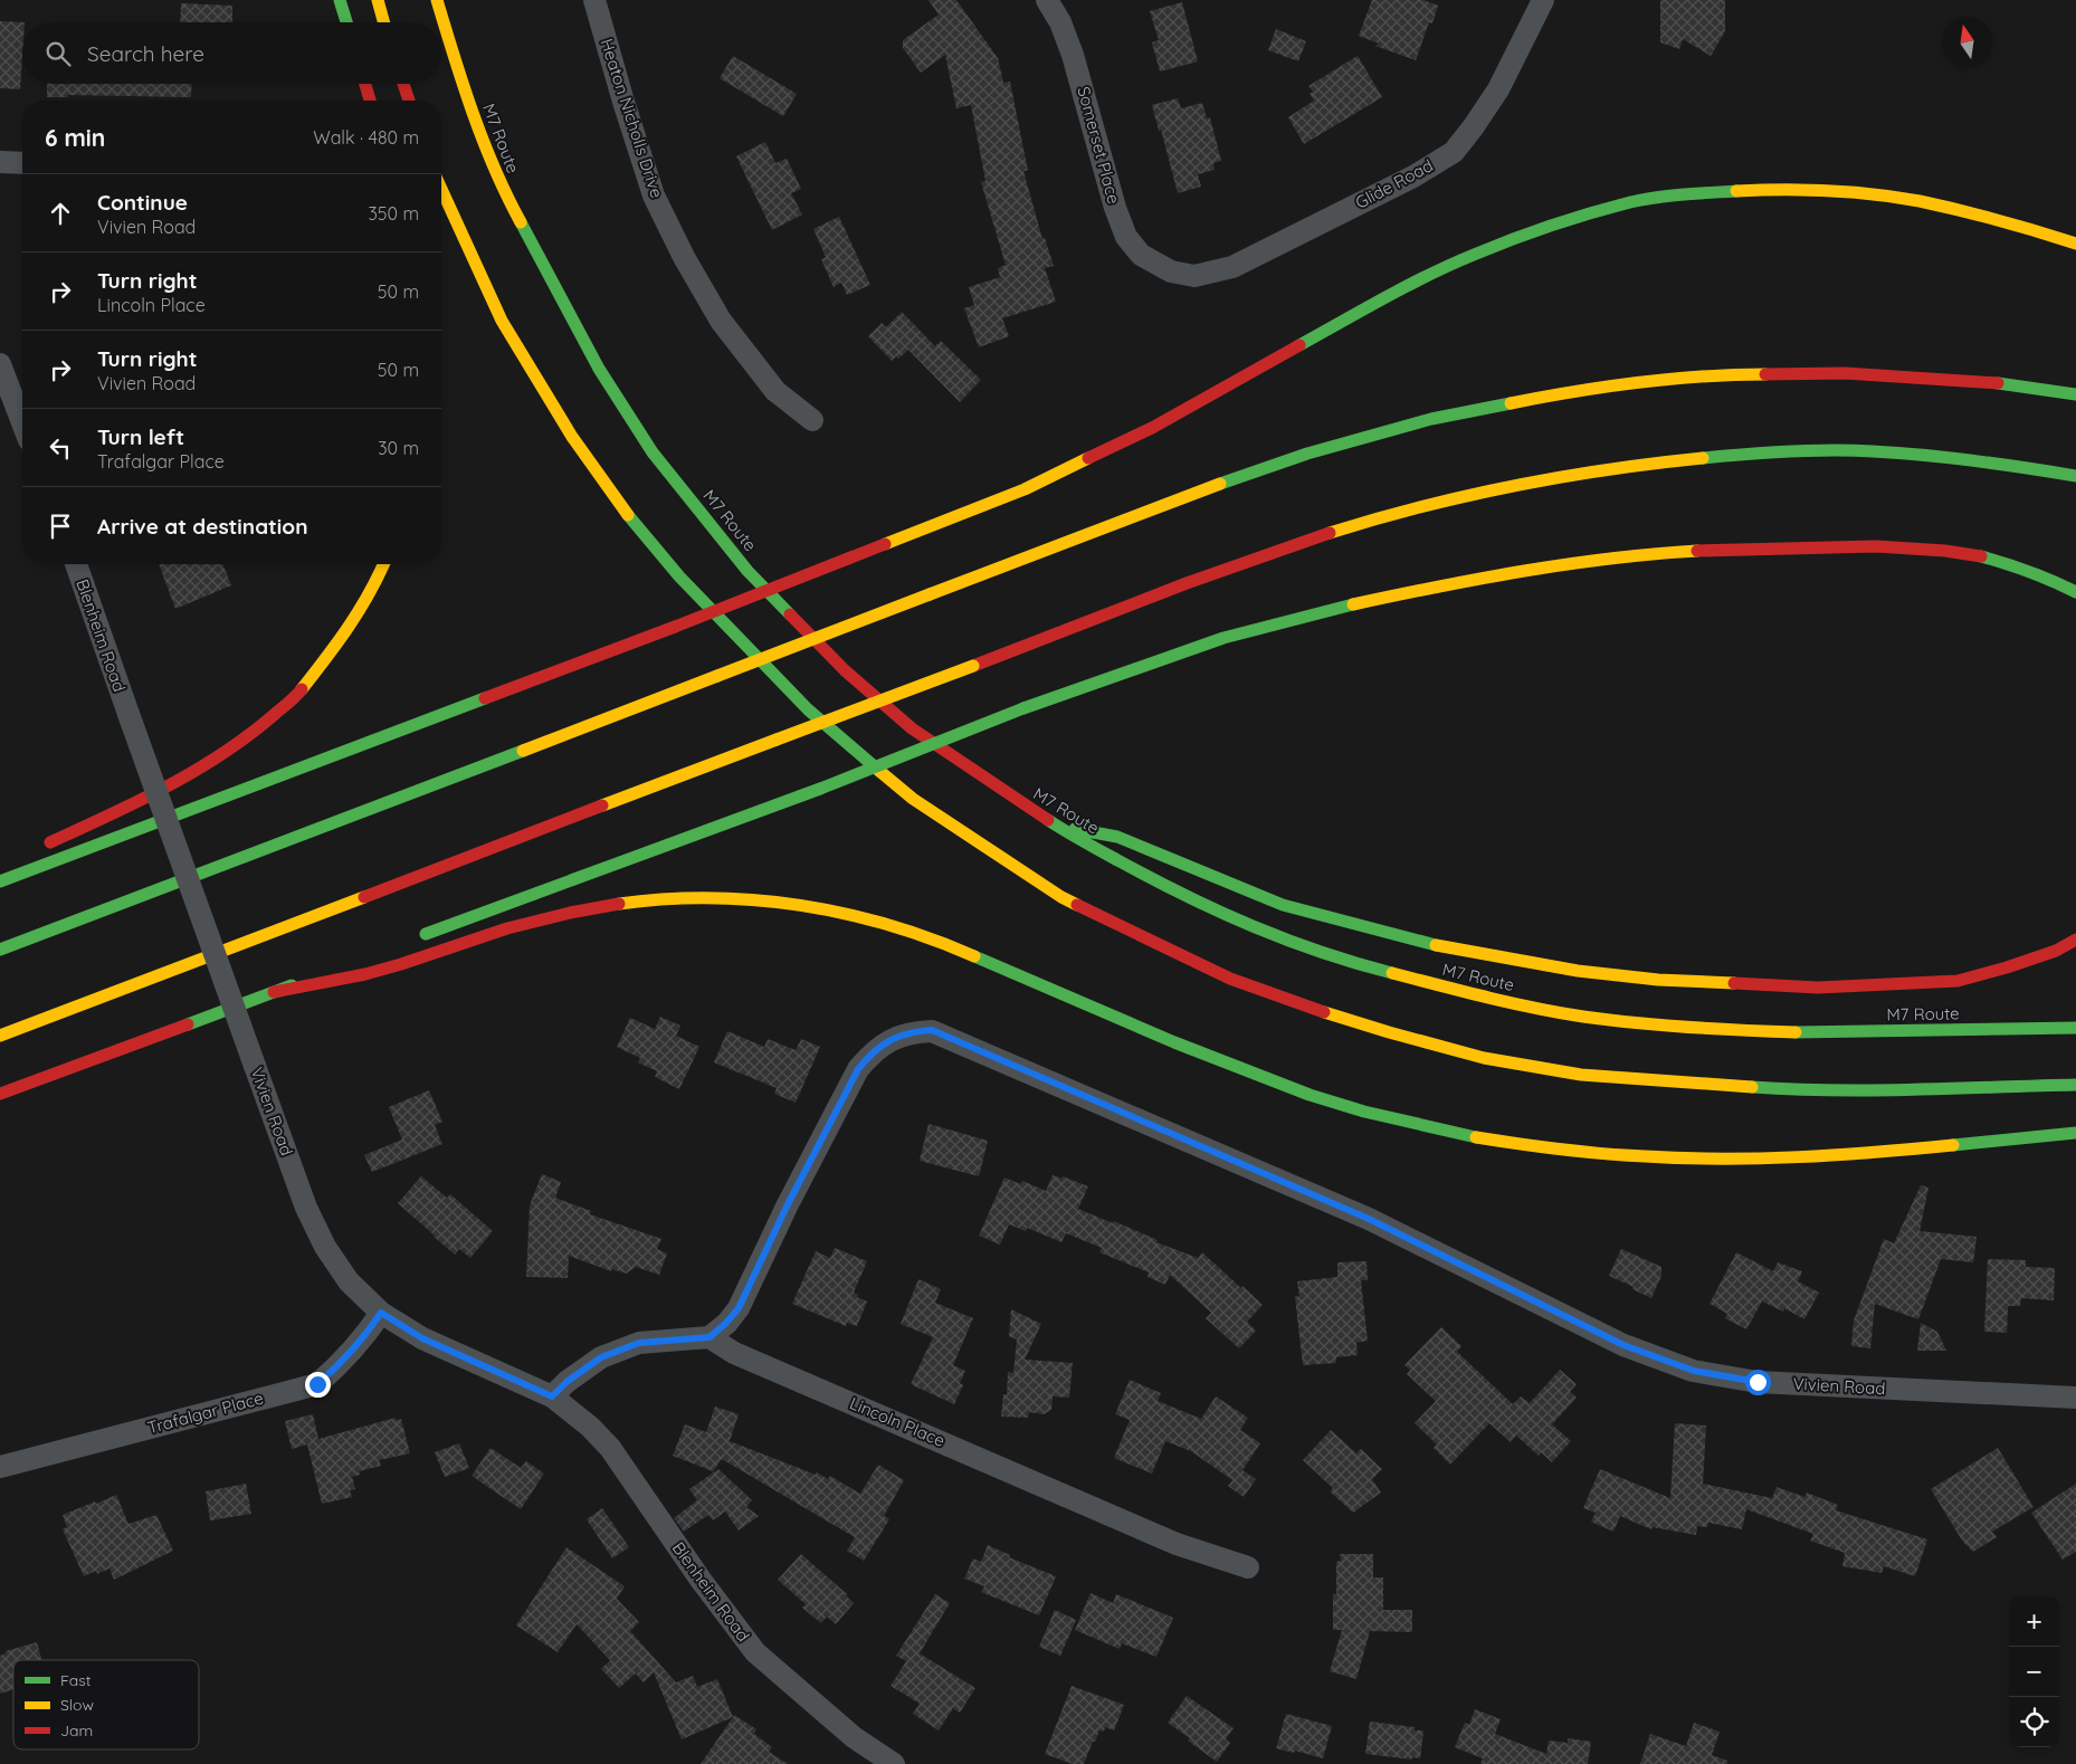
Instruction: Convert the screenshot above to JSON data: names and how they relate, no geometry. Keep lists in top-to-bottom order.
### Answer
{
  "streets": {
    "highway": ["M7 Route"],
    "street": [
      "Heaton Nicholls Drive",
      "Somerset Place",
      "Glide Road",
      "Blenheim Road",
      "Vivien Road",
      "Trafalgar Place",
      "Lincoln Place"
    ]
  },
  "crossings": [
    ["Somerset Place", "Glide Road"],
    ["Blenheim Road", "Vivien Road"],
    ["Vivien Road", "Trafalgar Place"],
    ["Vivien Road", "Lincoln Place"]
  ],
  "legend": ["Fast", "Slow", "Jam"],
  "north": "top",
  "page": {
    "search": "Search here",
    "heading": ["6 min", "Walk · 480 m"],
    "list": [
      ["Continue", "Vivien Road", "350 m"],
      ["Turn right", "Lincoln Place", "50 m"],
      ["Turn right", "Vivien Road", "50 m"],
      ["Turn left", "Trafalgar Place", "30 m"],
      "Arrive at destination"
    ],
    "map_buttons": ["+", "−"]
  }
}
